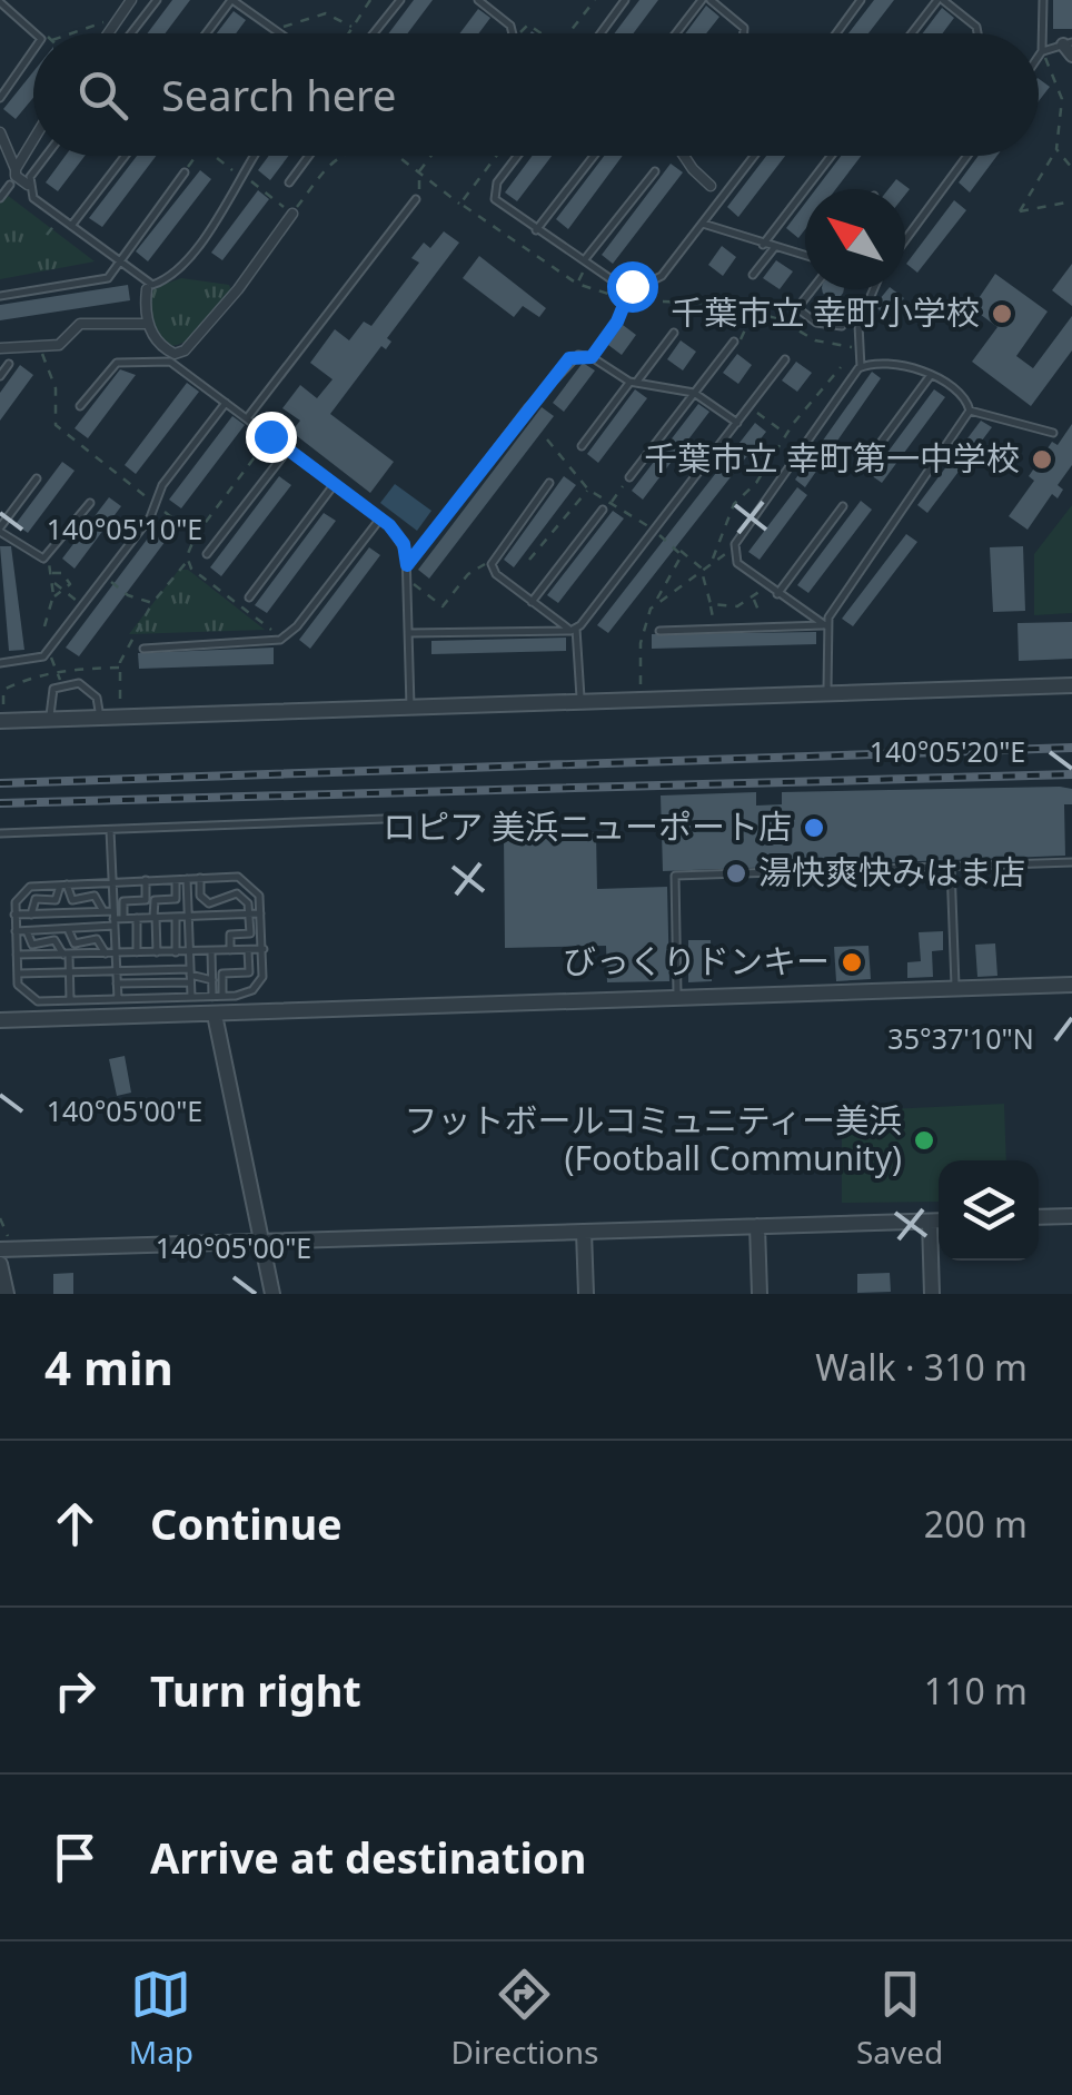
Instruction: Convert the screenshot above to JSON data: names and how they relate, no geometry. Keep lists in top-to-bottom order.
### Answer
{
  "places": [
    "千葉市立 幸町小学校",
    "千葉市立 幸町第一中学校",
    "ロピア 美浜ニューポート店",
    "湯快爽快みはま店",
    "びっくりドンキー",
    "フットボールコミュニティー美浜 (Football Community)"
  ],
  "north": "top left",
  "page": {
    "search": "Search here",
    "heading": ["4 min", "Walk · 310 m"],
    "list": [
      ["Continue", "200 m"],
      ["Turn right", "110 m"],
      "Arrive at destination"
    ],
    "nav": ["Map", "Directions", "Saved"]
  },
  "coordinates": [
    "140°05'10\"E",
    "140°05'20\"E",
    "35°37'10\"N",
    "140°05'00\"E"
  ]
}
